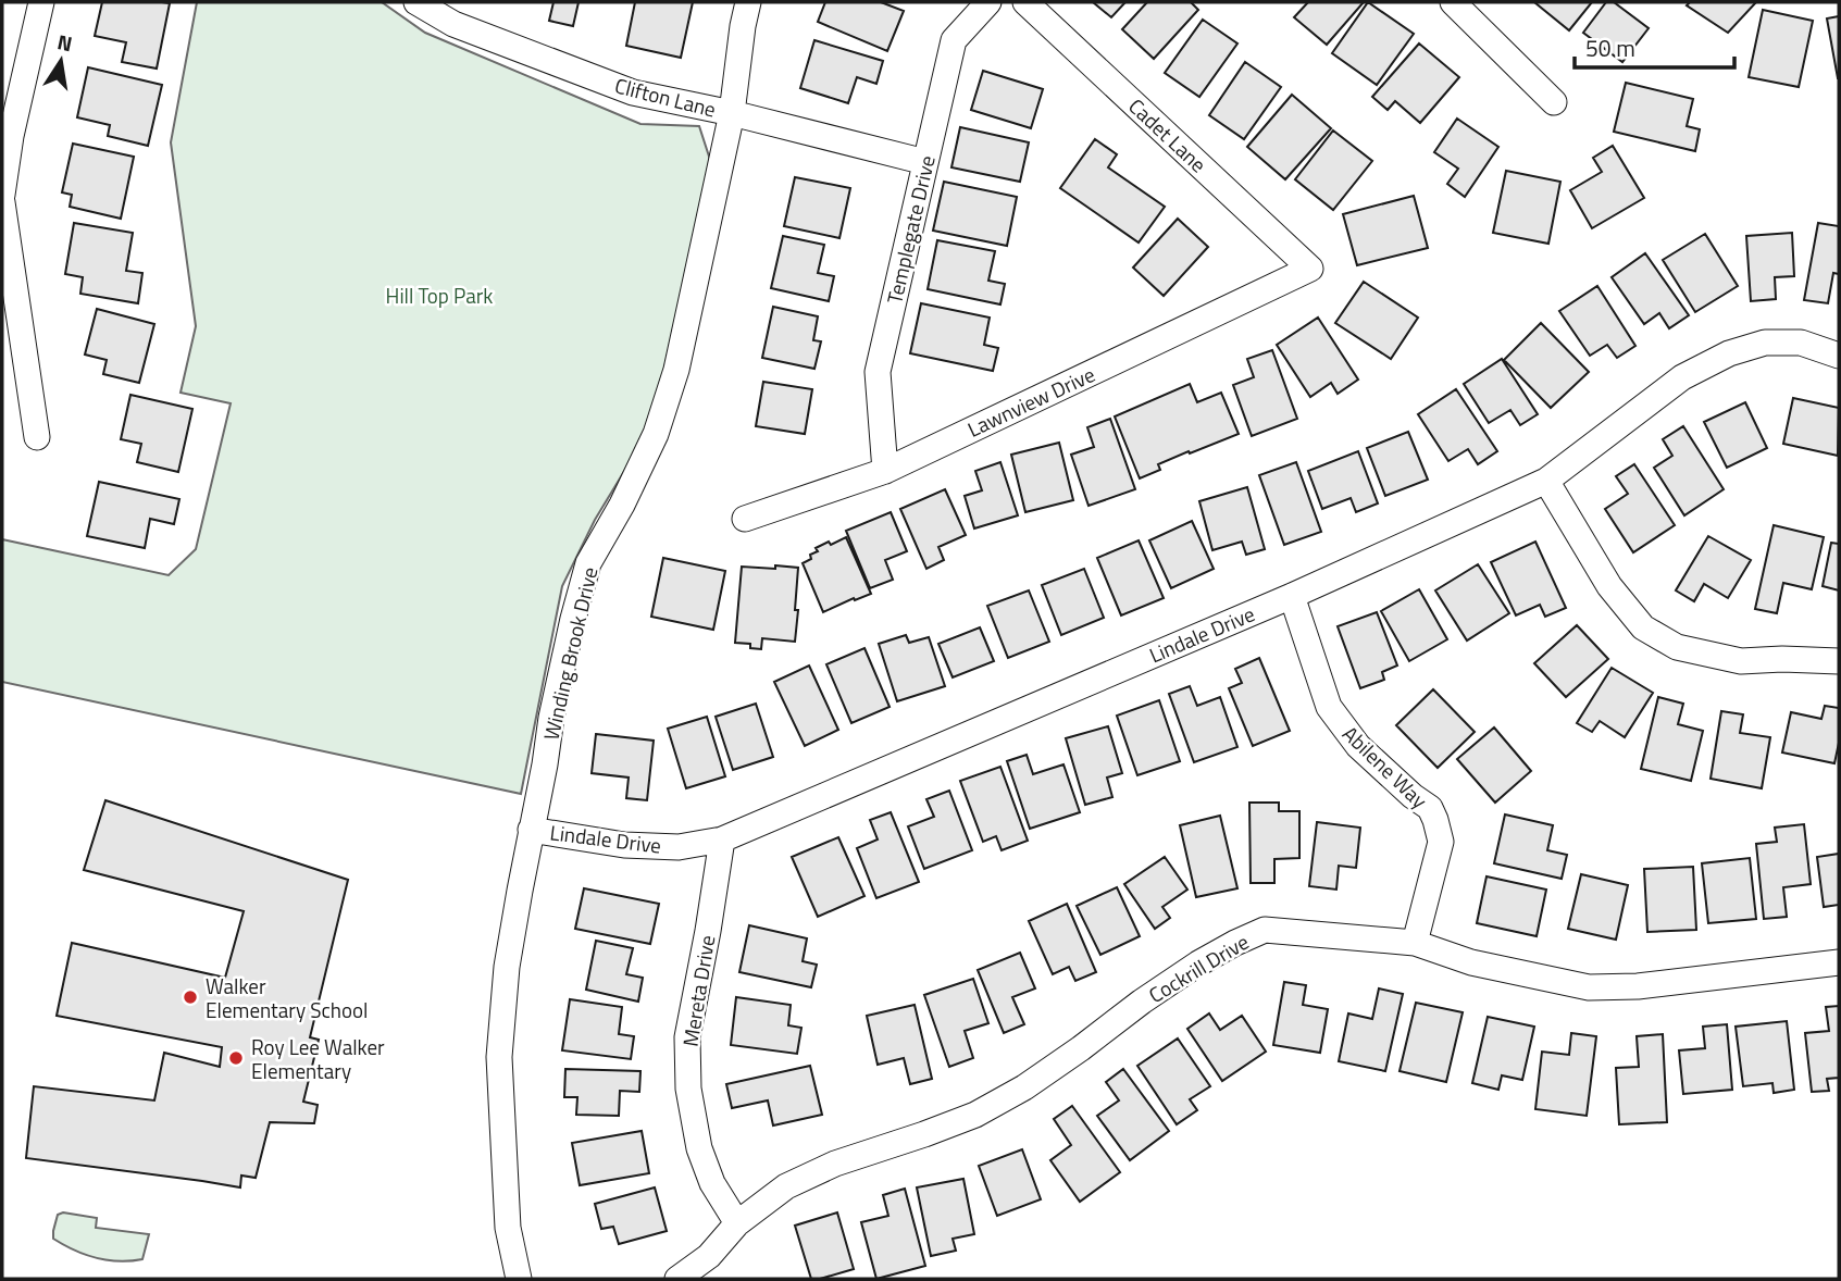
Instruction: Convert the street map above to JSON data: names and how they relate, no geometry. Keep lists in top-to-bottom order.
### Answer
{
  "streets": {
    "street": [
      "Clifton Lane",
      "Cadet Lane",
      "Templegate Drive",
      "Lawnview Drive",
      "Lindale Drive",
      "Winding Brook Drive",
      "Abilene Way",
      "Cockrill Drive",
      "Mereta Drive"
    ]
  },
  "crossings": [
    ["Clifton Lane", "Templegate Drive"],
    ["Clifton Lane", "Winding Brook Drive"],
    ["Cadet Lane", "Lawnview Drive"],
    ["Templegate Drive", "Lawnview Drive"],
    ["Lindale Drive", "Winding Brook Drive"],
    ["Lindale Drive", "Abilene Way"],
    ["Lindale Drive", "Mereta Drive"],
    ["Abilene Way", "Cockrill Drive"],
    ["Cockrill Drive", "Mereta Drive"]
  ],
  "parks": ["Hill Top Park"],
  "places": ["Walker Elementary School", "Roy Lee Walker Elementary"],
  "scale_bar": "50 m",
  "north": "top"
}
